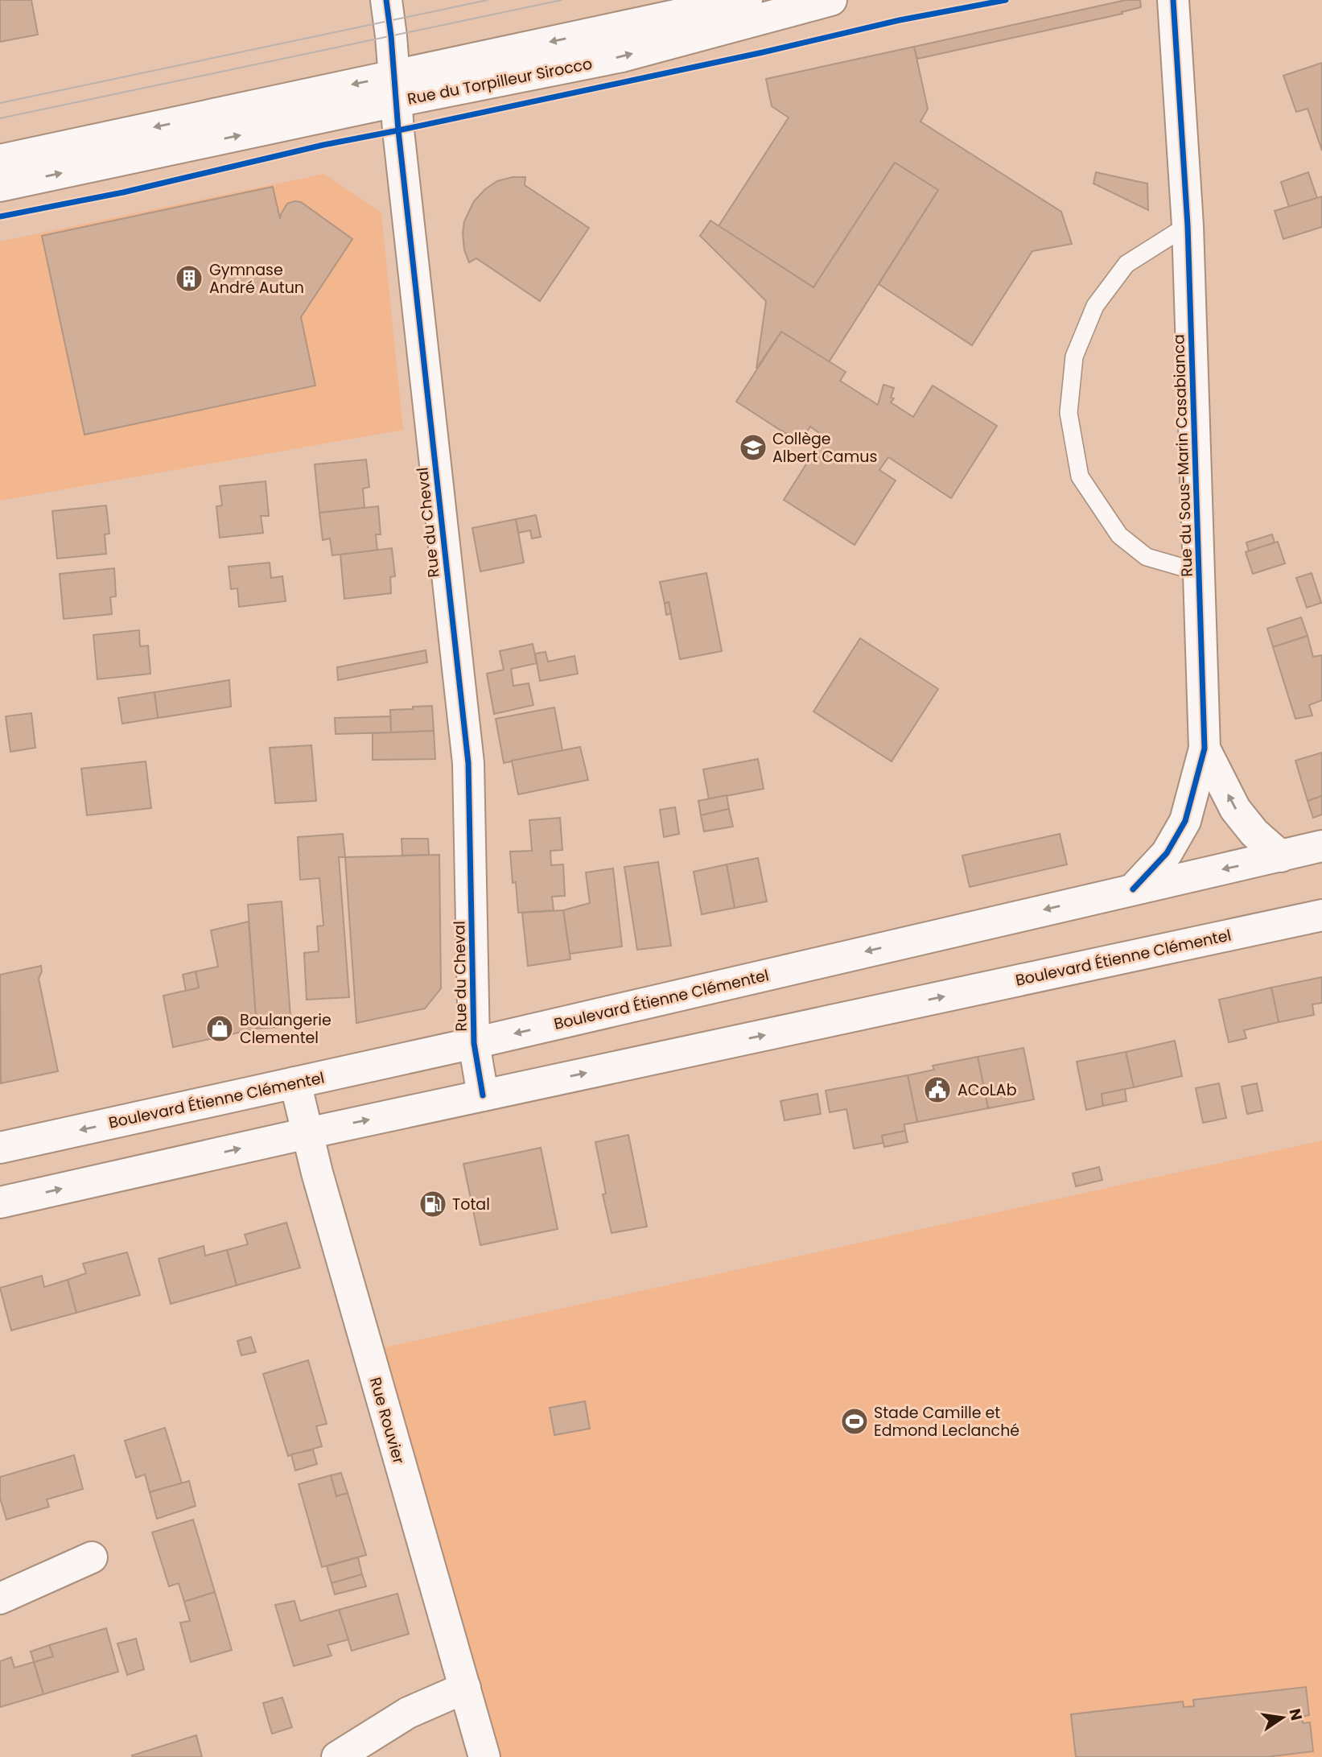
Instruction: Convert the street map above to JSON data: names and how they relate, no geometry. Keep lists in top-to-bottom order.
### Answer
{
  "streets": {
    "street": [
      "Rue du Torpilleur Sirocco",
      "Rue du Sous-Marin Casabianca",
      "Rue du Cheval",
      "Boulevard Étienne Clémentel",
      "Rue Rouvier"
    ]
  },
  "crossings": [
    ["Rue du Torpilleur Sirocco", "Rue du Cheval"],
    ["Rue du Sous-Marin Casabianca", "Boulevard Étienne Clémentel"],
    ["Rue du Cheval", "Boulevard Étienne Clémentel"],
    ["Boulevard Étienne Clémentel", "Rue Rouvier"]
  ],
  "places": {
    "building": ["Gymnase André Autun"],
    "school or university": ["Collège Albert Camus"],
    "shop": ["Boulangerie Clementel"],
    "public building": ["ACoLAb"],
    "fuel station": ["Total"],
    "sports": ["Stade Camille et Edmond Leclanché"]
  },
  "north": "right"
}
